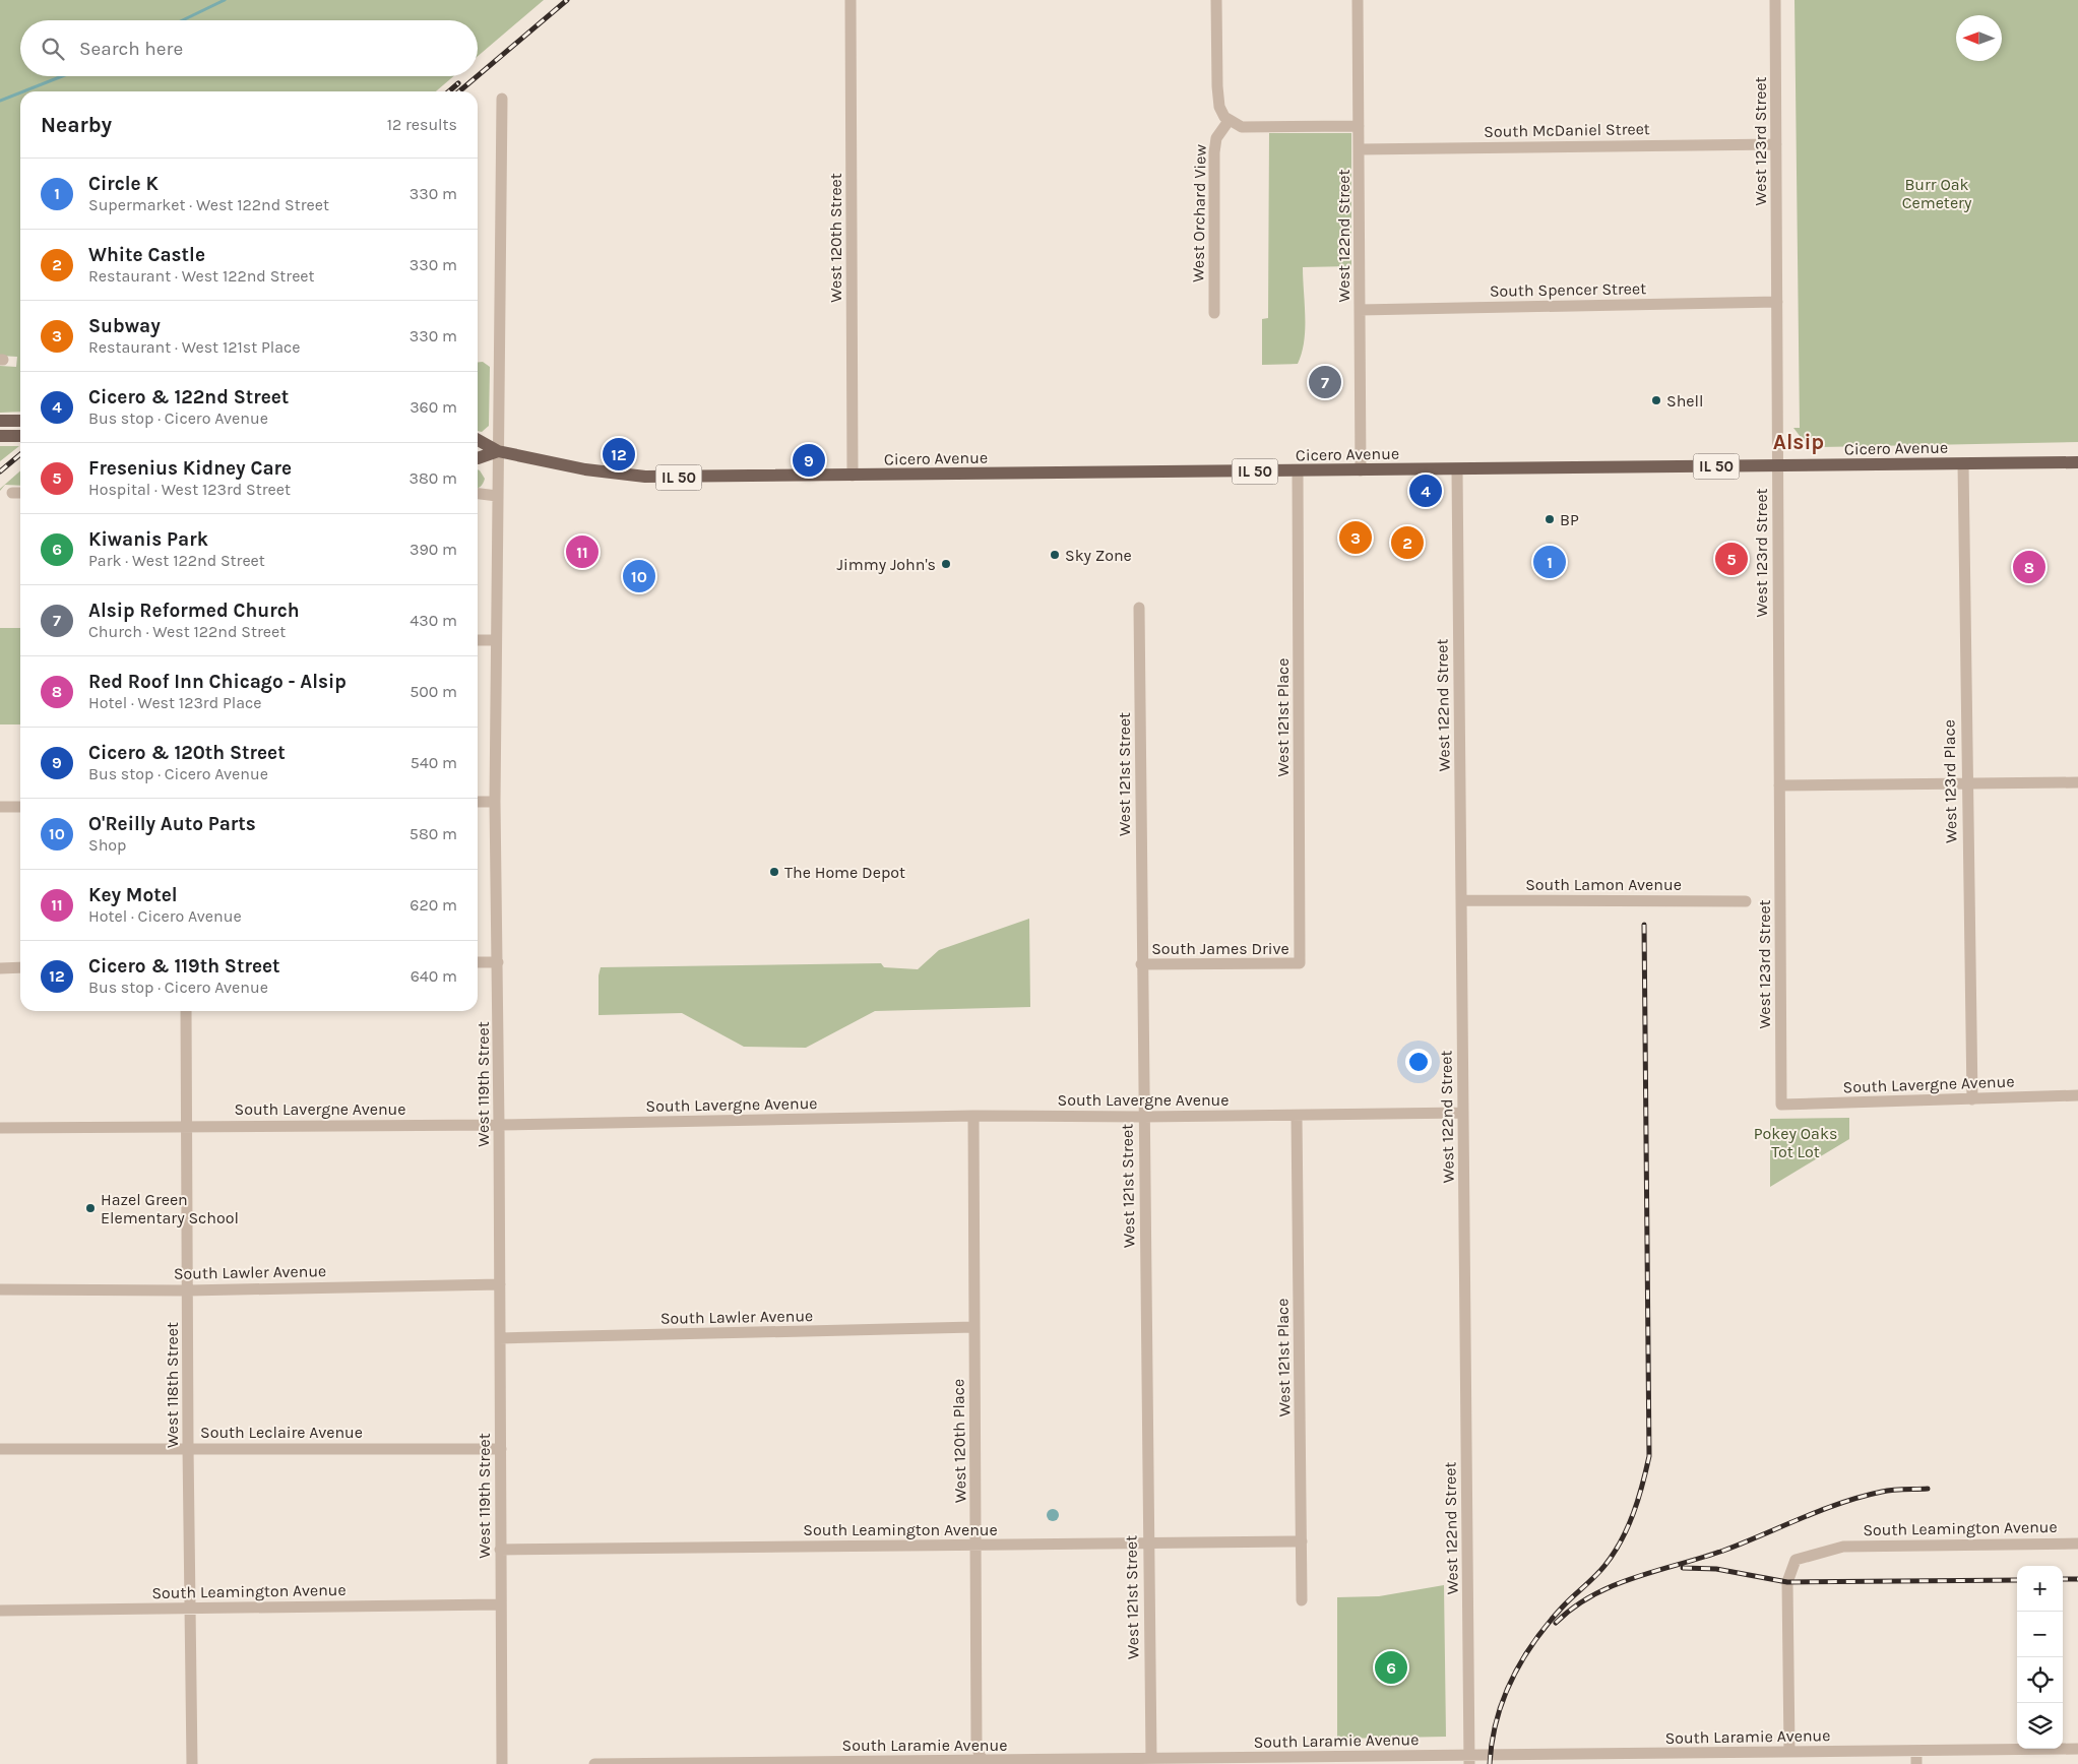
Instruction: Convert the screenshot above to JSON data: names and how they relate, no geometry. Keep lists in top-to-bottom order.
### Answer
{
  "streets": {
    "main road": ["Cicero Avenue", "IL 50"],
    "street": [
      "South McDaniel Street",
      "West 123rd Street",
      "West Orchard View",
      "West 122nd Street",
      "West 120th Street",
      "South Spencer Street",
      "West 121st Place",
      "West 121st Street",
      "West 123rd Place",
      "South Lamon Avenue",
      "South James Drive",
      "West 119th Street",
      "South Lavergne Avenue",
      "South Lawler Avenue",
      "West 118th Street",
      "South Leclaire Avenue",
      "West 120th Place",
      "South Leamington Avenue",
      "South Laramie Avenue"
    ]
  },
  "crossings": [
    ["South McDaniel Street", "West 123rd Street"],
    ["South McDaniel Street", "West 122nd Street"],
    ["West 123rd Street", "South Spencer Street"],
    ["West 123rd Street", "Cicero Avenue"],
    ["West 123rd Street", "South Lavergne Avenue"],
    ["West 122nd Street", "South Spencer Street"],
    ["West 122nd Street", "Cicero Avenue"],
    ["West 122nd Street", "South Lamon Avenue"],
    ["West 122nd Street", "South Lavergne Avenue"],
    ["West 122nd Street", "South Laramie Avenue"],
    ["West 120th Street", "Cicero Avenue"],
    ["Cicero Avenue", "West 121st Place"],
    ["Cicero Avenue", "West 123rd Place"],
    ["Cicero Avenue", "West 119th Street"],
    ["West 121st Place", "South James Drive"],
    ["West 121st Place", "South Lavergne Avenue"],
    ["West 121st Place", "South Leamington Avenue"],
    ["West 121st Street", "South James Drive"],
    ["West 121st Street", "South Lavergne Avenue"],
    ["West 121st Street", "South Leamington Avenue"],
    ["West 121st Street", "South Laramie Avenue"],
    ["West 123rd Place", "South Lavergne Avenue"],
    ["West 119th Street", "South Lavergne Avenue"],
    ["West 119th Street", "South Lawler Avenue"],
    ["West 119th Street", "South Leclaire Avenue"],
    ["West 119th Street", "South Leamington Avenue"],
    ["South Lavergne Avenue", "West 118th Street"],
    ["South Lavergne Avenue", "West 120th Place"],
    ["South Lawler Avenue", "West 118th Street"],
    ["South Lawler Avenue", "West 120th Place"],
    ["West 118th Street", "South Leclaire Avenue"],
    ["West 118th Street", "South Leamington Avenue"],
    ["West 120th Place", "South Leamington Avenue"],
    ["West 120th Place", "South Laramie Avenue"],
    ["South Leamington Avenue", "South Laramie Avenue"]
  ],
  "districts": ["Alsip"],
  "parks": ["Burr Oak Cemetery", "Pokey Oaks Tot Lot"],
  "places": [
    "Shell",
    "BP",
    "Sky Zone",
    "Jimmy John's",
    "The Home Depot",
    "Hazel Green Elementary School"
  ],
  "north": "left",
  "page": {
    "search": "Search here",
    "heading": ["Nearby", "12 results"],
    "list": [
      {
        "mark": "1",
        "name": "Circle K",
        "note": "Supermarket · West 122nd Street",
        "value": "330 m"
      },
      {
        "mark": "2",
        "name": "White Castle",
        "note": "Restaurant · West 122nd Street",
        "value": "330 m"
      },
      {
        "mark": "3",
        "name": "Subway",
        "note": "Restaurant · West 121st Place",
        "value": "330 m"
      },
      {
        "mark": "4",
        "name": "Cicero & 122nd Street",
        "note": "Bus stop · Cicero Avenue",
        "value": "360 m"
      },
      {
        "mark": "5",
        "name": "Fresenius Kidney Care",
        "note": "Hospital · West 123rd Street",
        "value": "380 m"
      },
      {
        "mark": "6",
        "name": "Kiwanis Park",
        "note": "Park · West 122nd Street",
        "value": "390 m"
      },
      {
        "mark": "7",
        "name": "Alsip Reformed Church",
        "note": "Church · West 122nd Street",
        "value": "430 m"
      },
      {
        "mark": "8",
        "name": "Red Roof Inn Chicago - Alsip",
        "note": "Hotel · West 123rd Place",
        "value": "500 m"
      },
      {
        "mark": "9",
        "name": "Cicero & 120th Street",
        "note": "Bus stop · Cicero Avenue",
        "value": "540 m"
      },
      {
        "mark": "10",
        "name": "O'Reilly Auto Parts",
        "note": "Shop",
        "value": "580 m"
      },
      {
        "mark": "11",
        "name": "Key Motel",
        "note": "Hotel · Cicero Avenue",
        "value": "620 m"
      },
      {
        "mark": "12",
        "name": "Cicero & 119th Street",
        "note": "Bus stop · Cicero Avenue",
        "value": "640 m"
      }
    ],
    "pins": [
      "7",
      "12",
      "9",
      "4",
      "3",
      "2",
      "11",
      "5",
      "1",
      "8",
      "10",
      "6"
    ],
    "map_buttons": ["+", "−"]
  }
}
